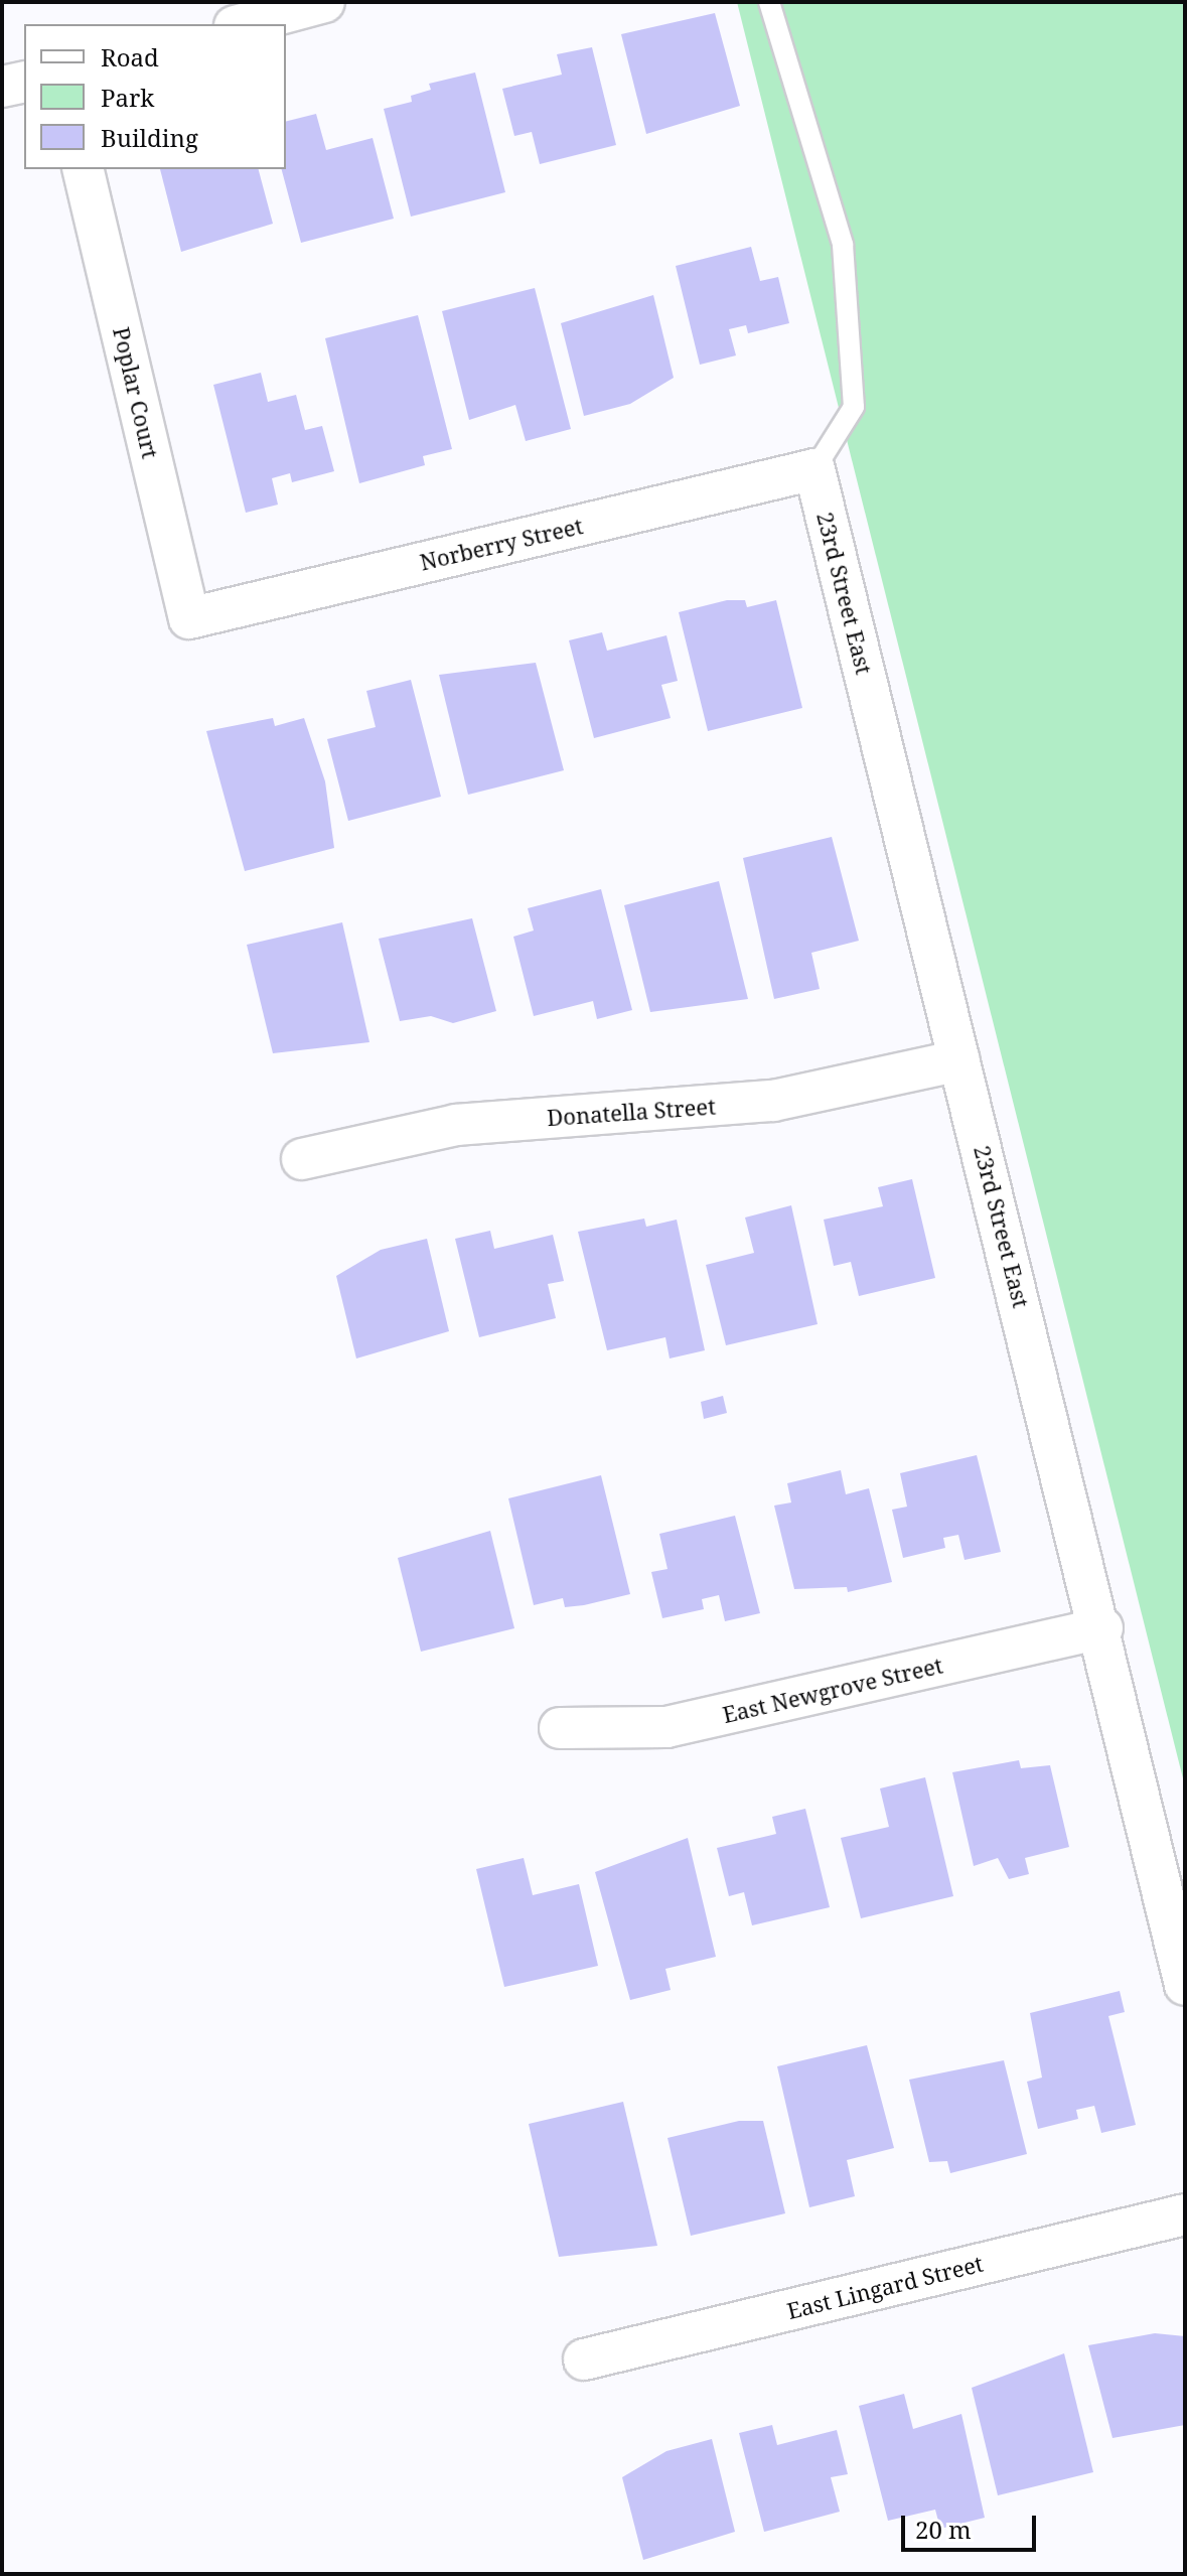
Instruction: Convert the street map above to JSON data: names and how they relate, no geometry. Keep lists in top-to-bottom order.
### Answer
{
  "streets": {
    "street": [
      "Poplar Court",
      "Norberry Street",
      "23rd Street East",
      "Donatella Street",
      "East Newgrove Street",
      "East Lingard Street"
    ]
  },
  "crossings": [
    ["Poplar Court", "Norberry Street"],
    ["Norberry Street", "23rd Street East"],
    ["23rd Street East", "Donatella Street"],
    ["23rd Street East", "East Newgrove Street"]
  ],
  "legend": ["Road", "Park", "Building"],
  "scale_bar": "20 m"
}
